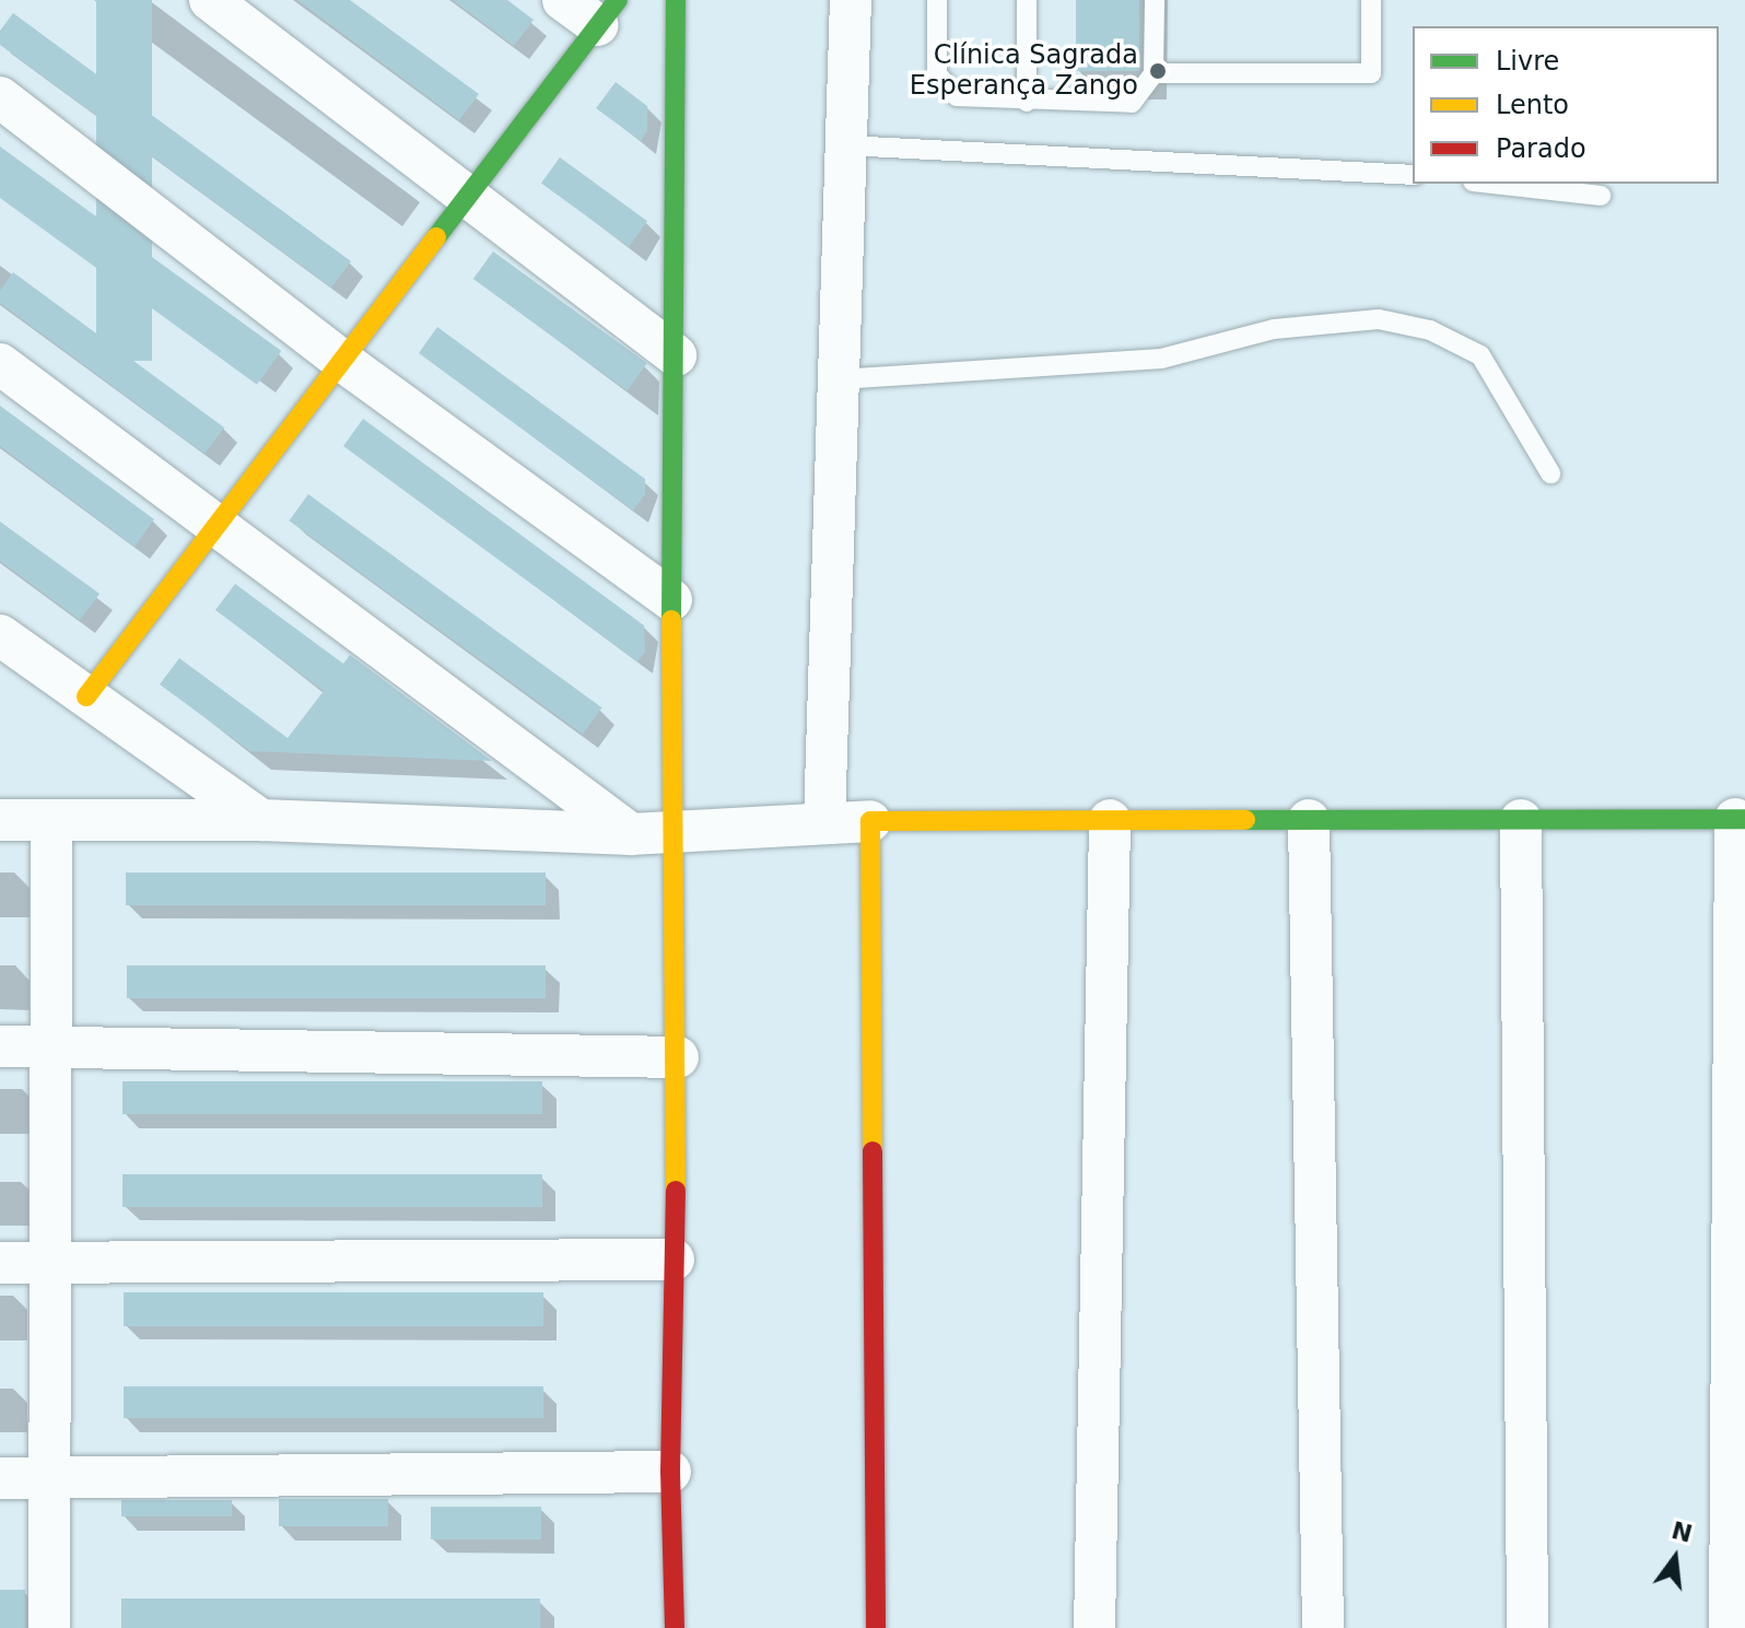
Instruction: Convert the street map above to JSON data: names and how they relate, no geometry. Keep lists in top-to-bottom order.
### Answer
{
  "places": ["Clínica Sagrada Esperança Zango"],
  "legend": ["Livre", "Lento", "Parado"],
  "north": "top"
}
